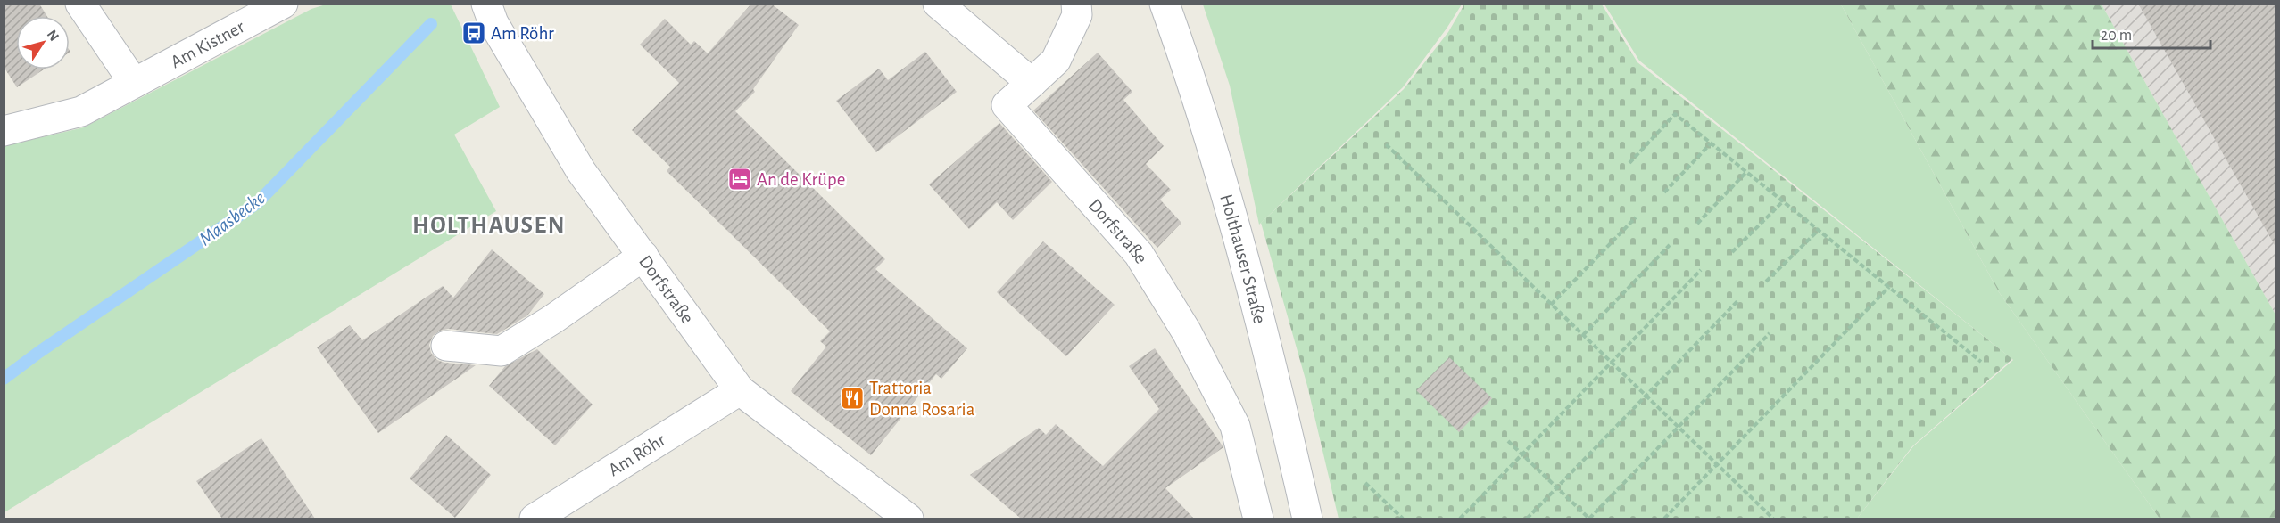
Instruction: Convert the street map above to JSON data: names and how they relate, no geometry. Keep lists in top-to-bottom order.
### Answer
{
  "streets": {
    "street": [
      "Am Kistner",
      "Dorfstraße",
      "Holthauser Straße",
      "Am Röhr"
    ]
  },
  "crossings": [
    ["Dorfstraße", "Am Röhr"]
  ],
  "districts": ["HOLTHAUSEN"],
  "water": ["Maasbecke"],
  "places": {
    "bus stop": ["Am Röhr"],
    "hotel": ["An de Krüpe"],
    "restaurant": ["Trattoria Donna Rosaria"]
  },
  "scale_bar": "20 m",
  "north": "top right"
}
